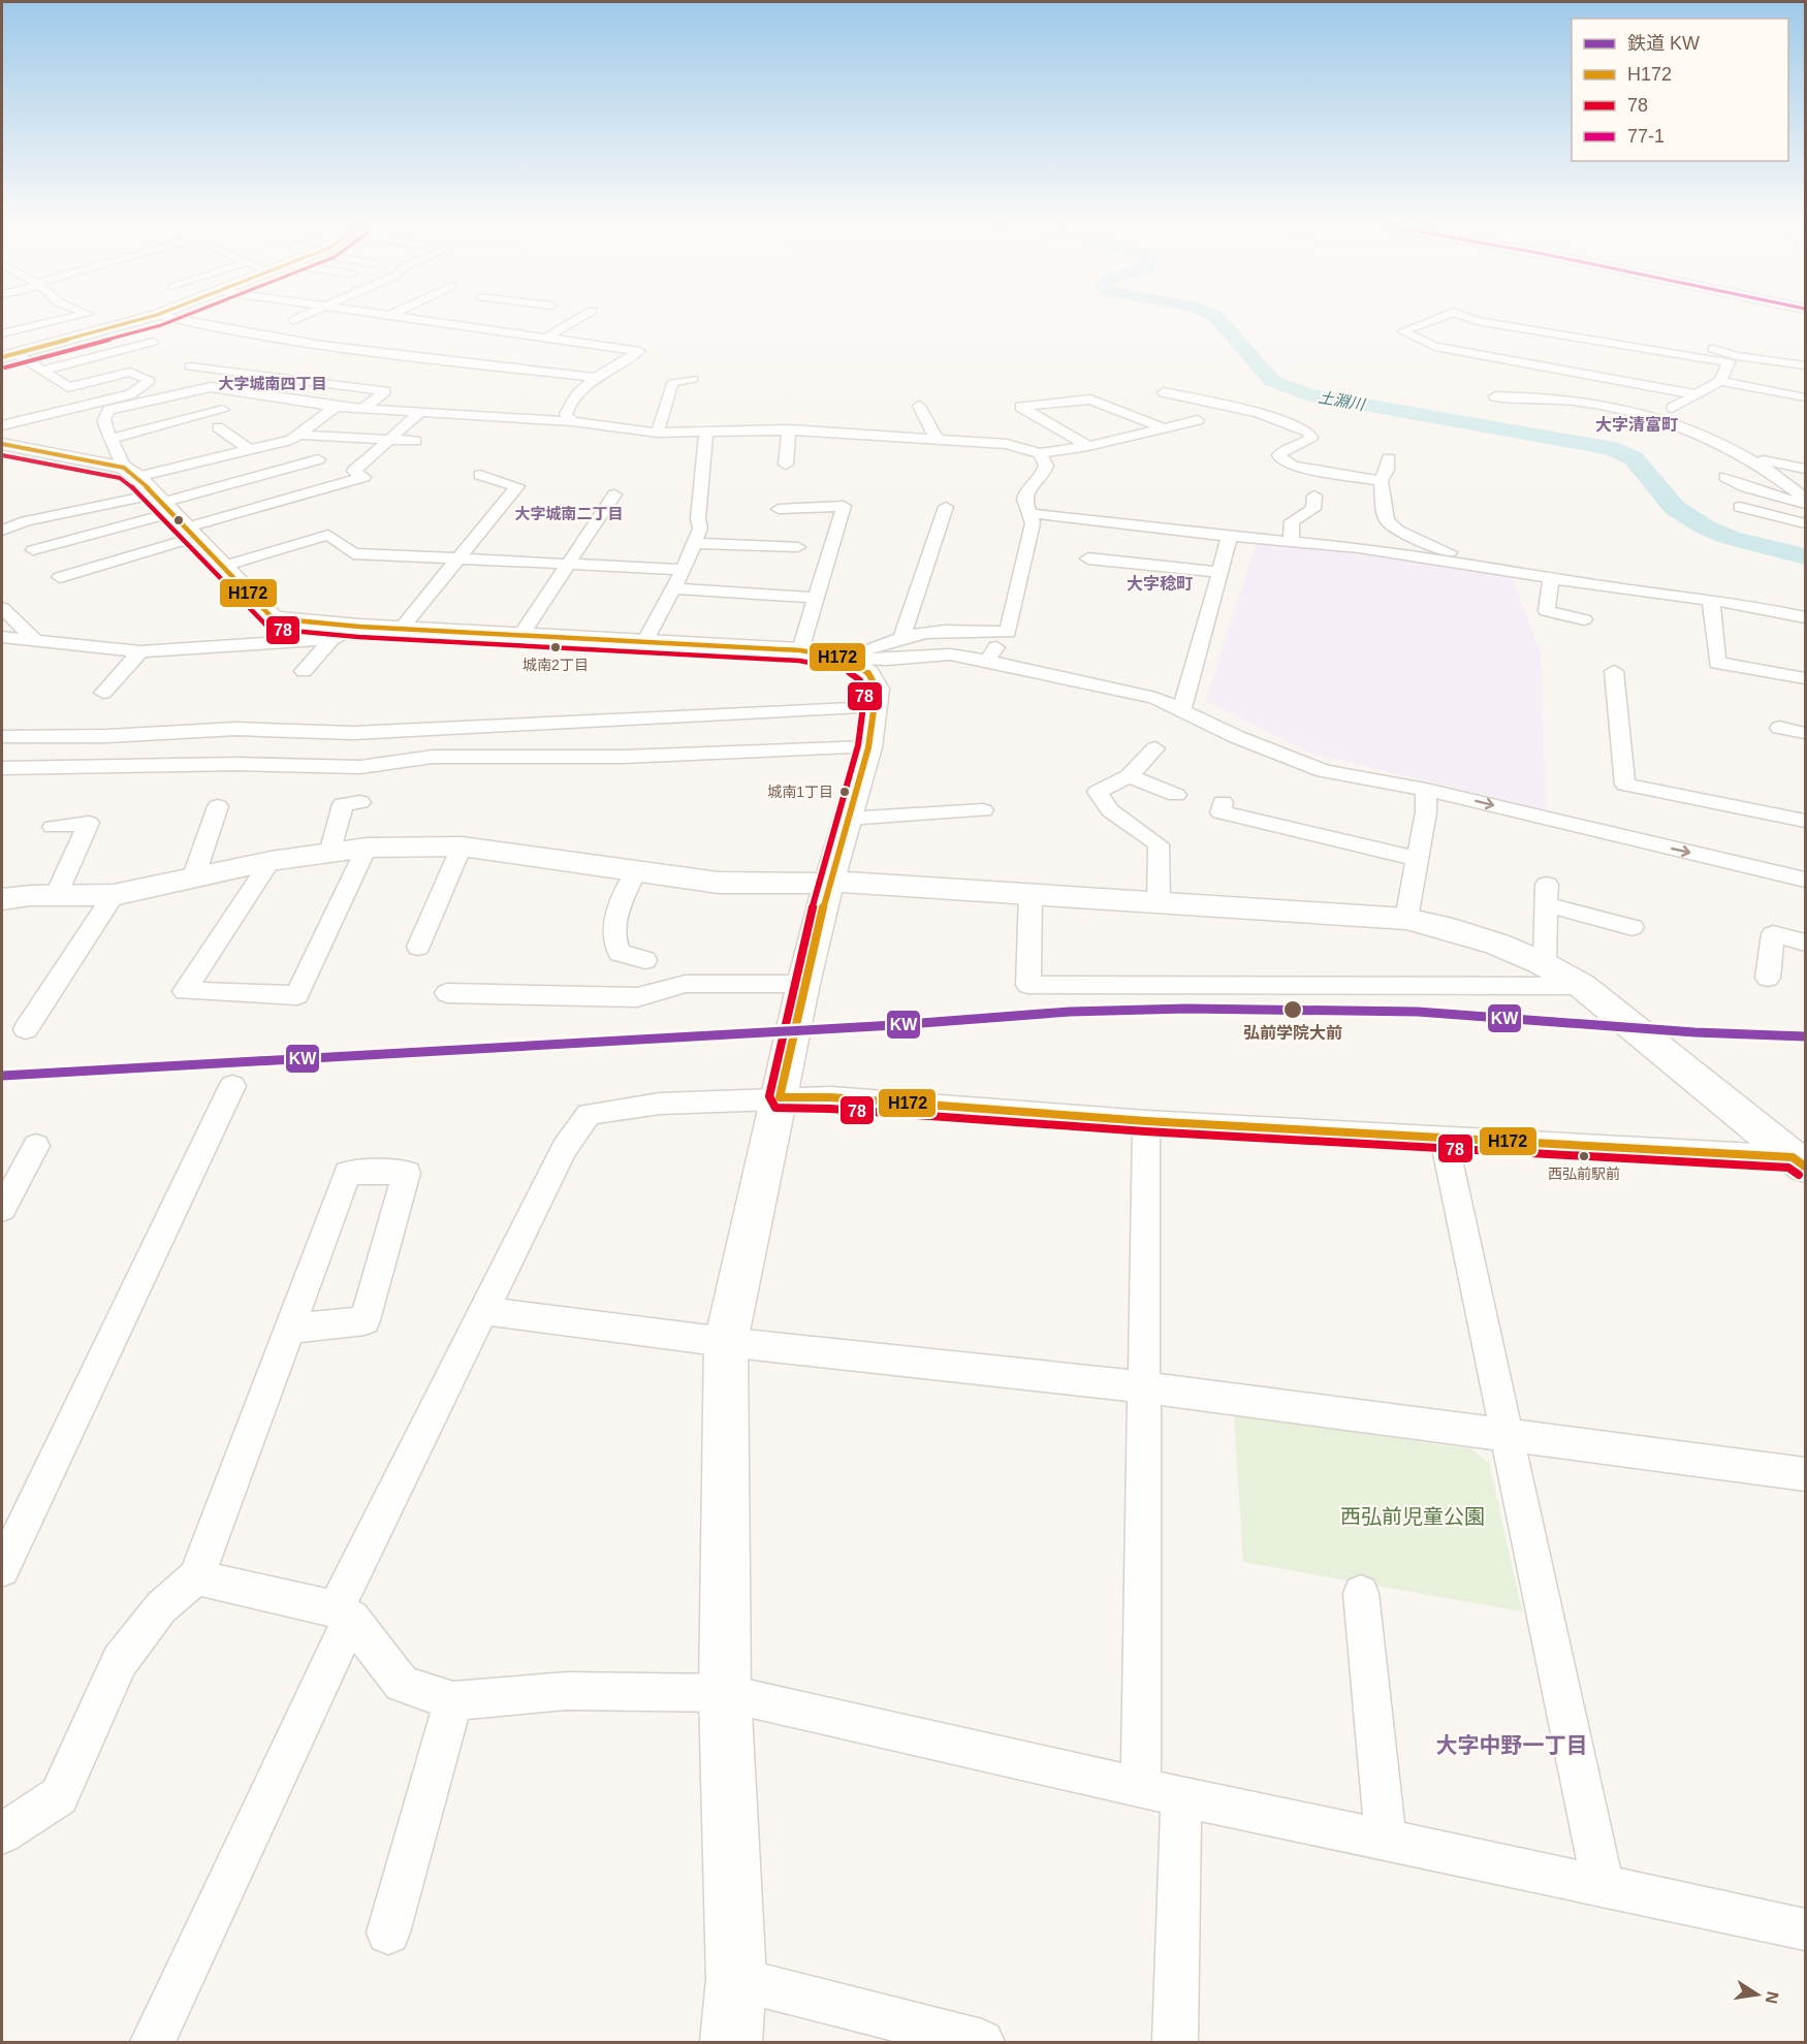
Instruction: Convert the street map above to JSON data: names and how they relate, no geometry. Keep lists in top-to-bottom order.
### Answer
{
  "districts": [
    "大字城南四丁目",
    "大字清富町",
    "大字城南二丁目",
    "大字稔町",
    "大字中野一丁目"
  ],
  "water": ["土淵川"],
  "parks": ["西弘前児童公園"],
  "places": [
    "城南2丁目",
    "城南1丁目",
    "弘前学院大前",
    "西弘前駅前"
  ],
  "lines": ["transit line H172", "transit line 78", "rail line KW"],
  "legend": [
    "鉄道 KW",
    "H172",
    "78",
    "77-1"
  ],
  "north": "right"
}
